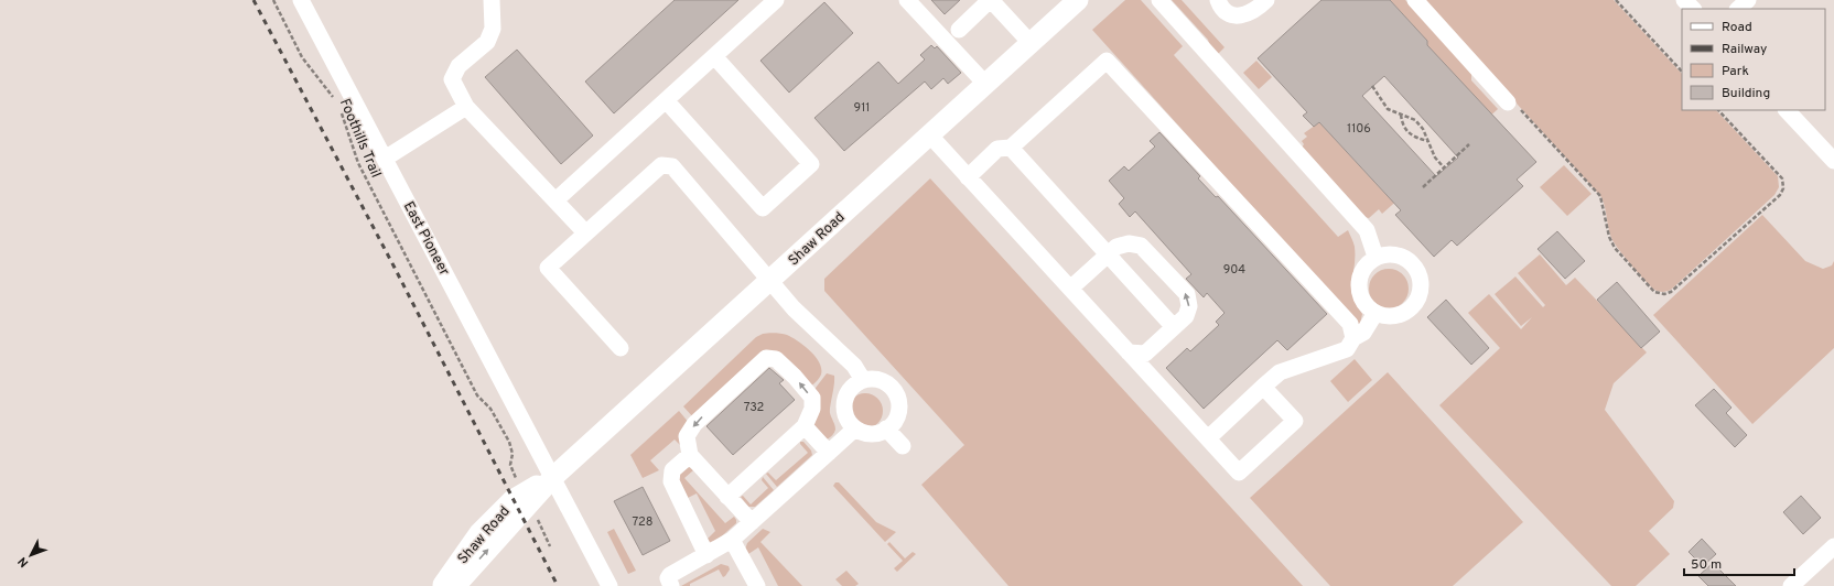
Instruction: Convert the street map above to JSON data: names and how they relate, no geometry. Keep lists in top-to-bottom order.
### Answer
{
  "streets": {
    "main road": ["Shaw Road"],
    "street": ["East Pioneer"],
    "path": ["Foothills Trail"]
  },
  "crossings": [
    ["East Pioneer", "Shaw Road"]
  ],
  "house_numbers": [
    "911",
    "1106",
    "904",
    "732",
    "728"
  ],
  "legend": [
    "Road",
    "Railway",
    "Park",
    "Building"
  ],
  "scale_bar": "50 m",
  "north": "bottom left"
}
